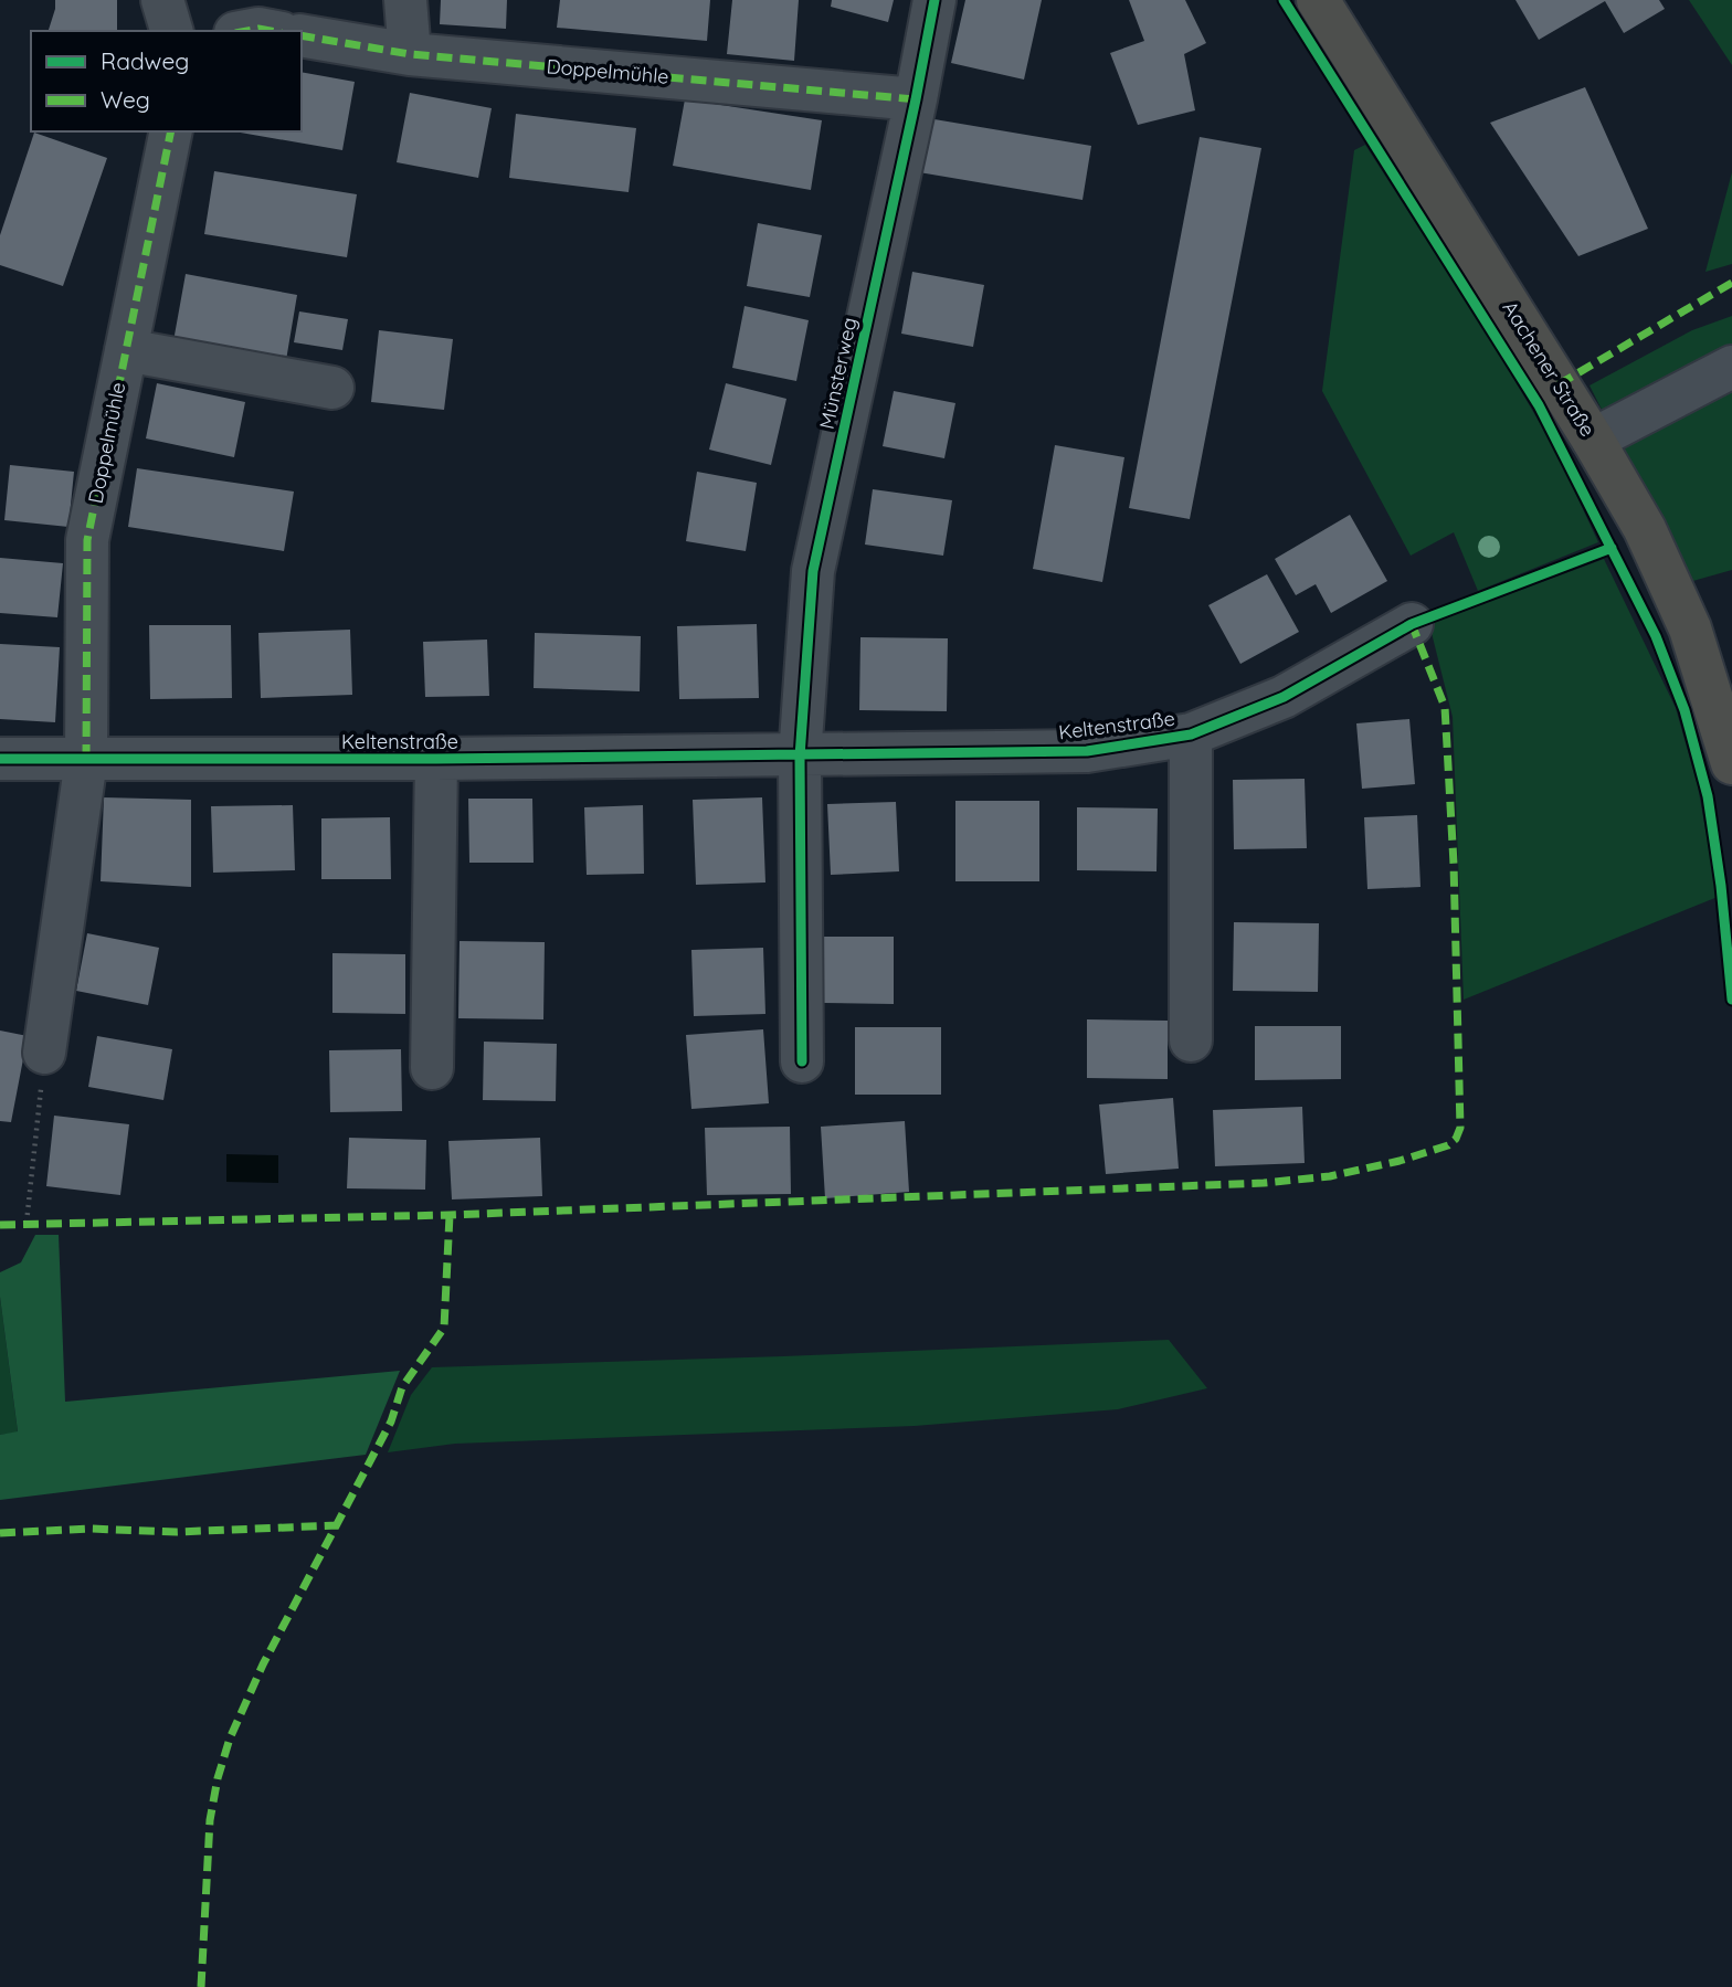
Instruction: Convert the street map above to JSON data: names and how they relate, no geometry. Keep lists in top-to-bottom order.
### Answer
{
  "streets": {
    "main road": ["Aachener Straße"],
    "street": ["Doppelmühle", "Münsterweg", "Keltenstraße"]
  },
  "crossings": [
    ["Doppelmühle", "Münsterweg"],
    ["Doppelmühle", "Keltenstraße"],
    ["Münsterweg", "Keltenstraße"]
  ],
  "legend": ["Radweg", "Weg"]
}
